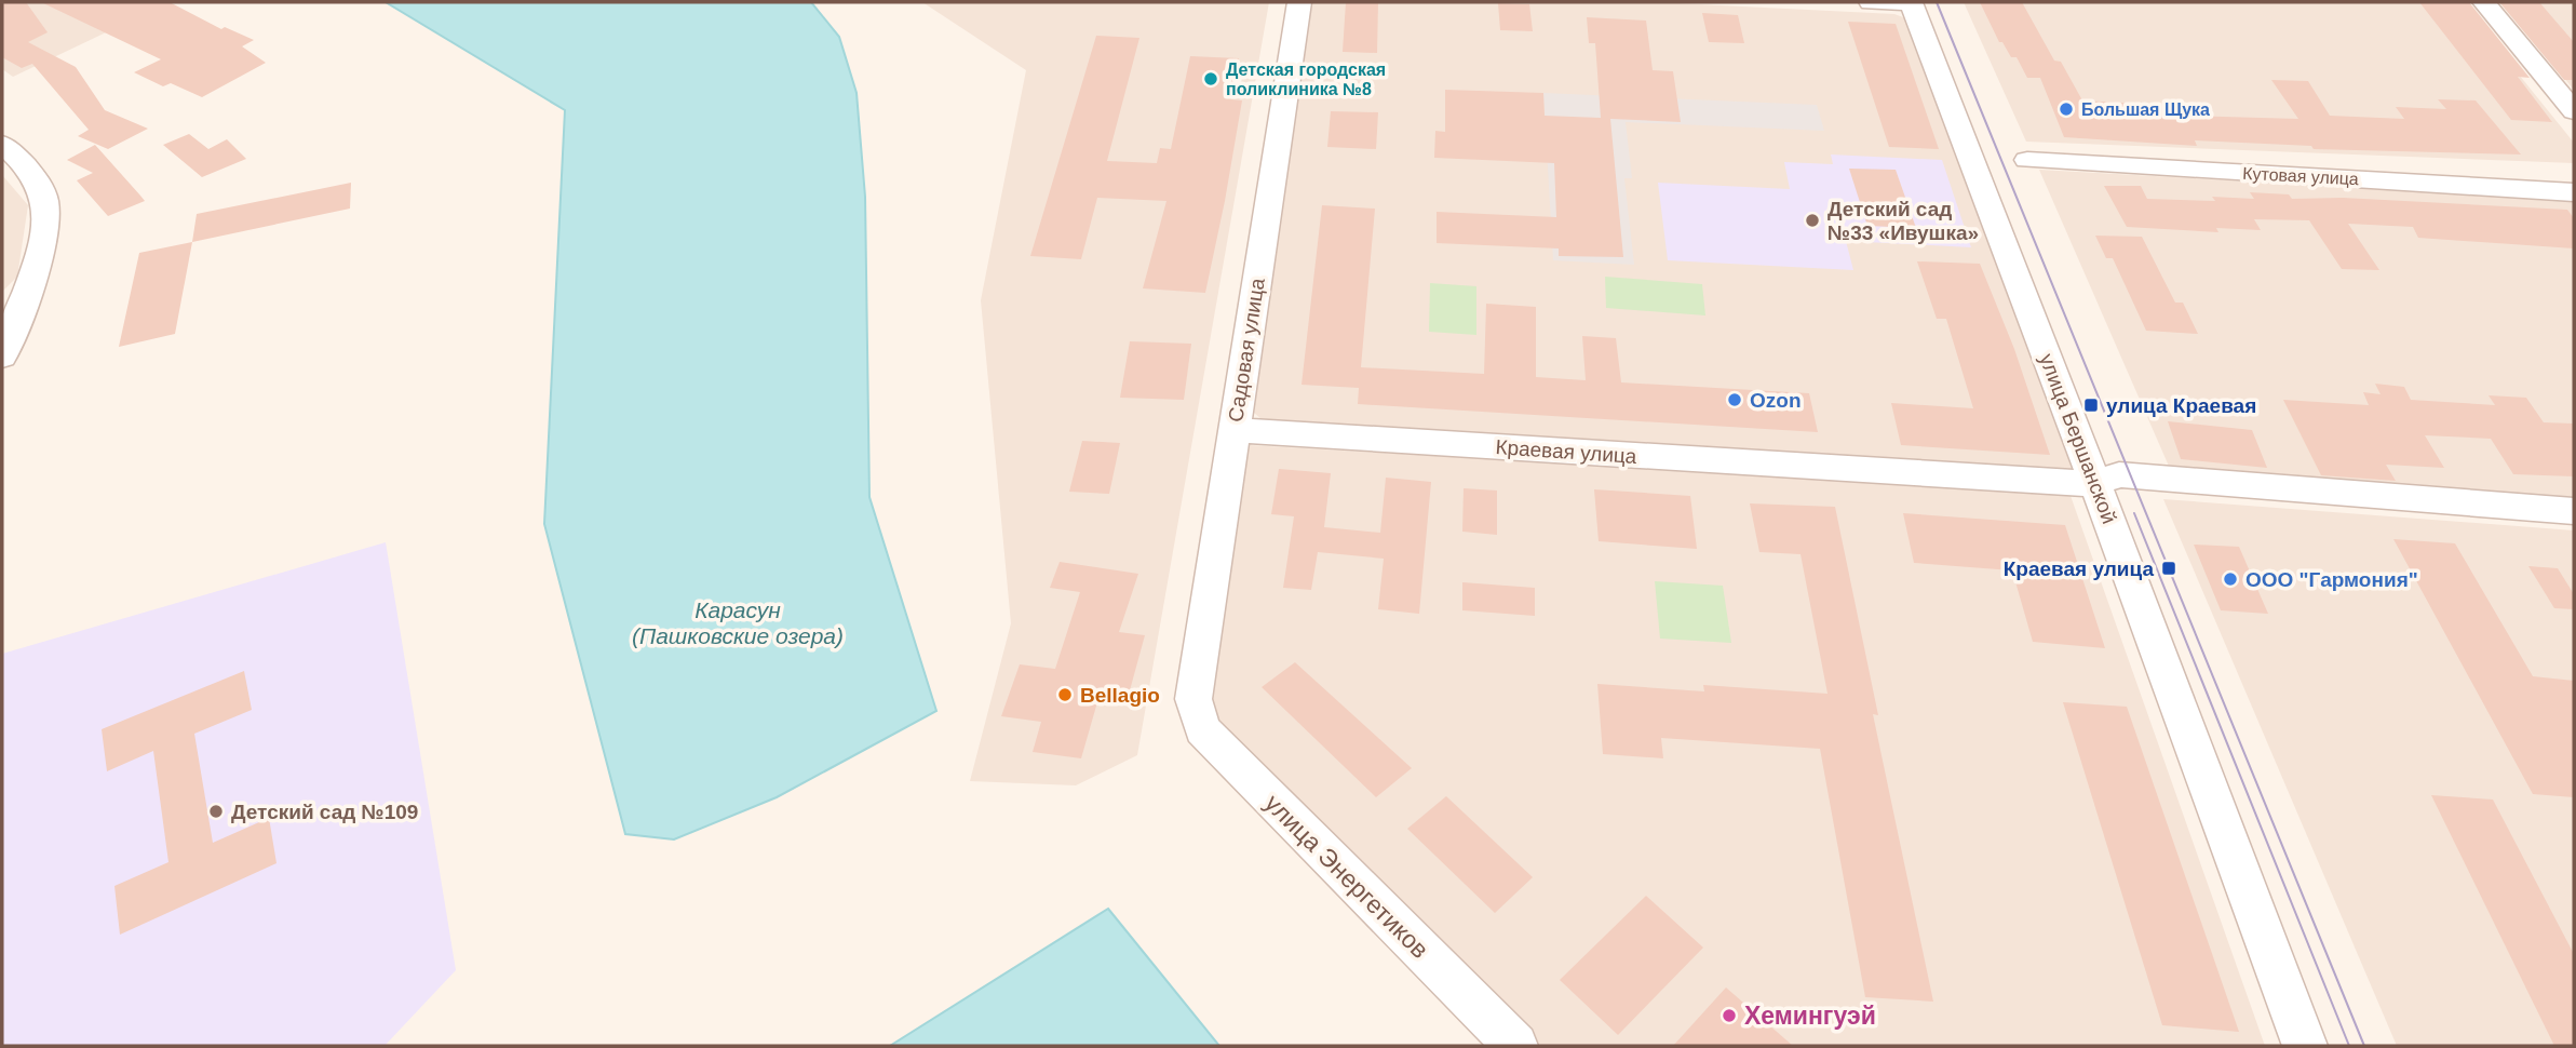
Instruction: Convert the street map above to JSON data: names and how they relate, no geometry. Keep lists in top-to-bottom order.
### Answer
{
  "streets": {
    "street": [
      "Кутовая улица",
      "Садовая улица",
      "улица Бершанской",
      "Краевая улица",
      "улица Энергетиков"
    ]
  },
  "crossings": [
    ["Садовая улица", "Краевая улица"],
    ["Садовая улица", "улица Энергетиков"],
    ["улица Бершанской", "Краевая улица"]
  ],
  "water": ["Карасун (Пашковские озера)"],
  "places": {
    "other": [
      "Детская городская поликлиника №8",
      "Большая Щука",
      "Детский сад №33 «Ивушка»",
      "Ozon",
      "ООО \"Гармония\"",
      "Bellagio",
      "Детский сад №109",
      "Хемингуэй"
    ],
    "transit": ["улица Краевая", "Краевая улица"]
  }
}
